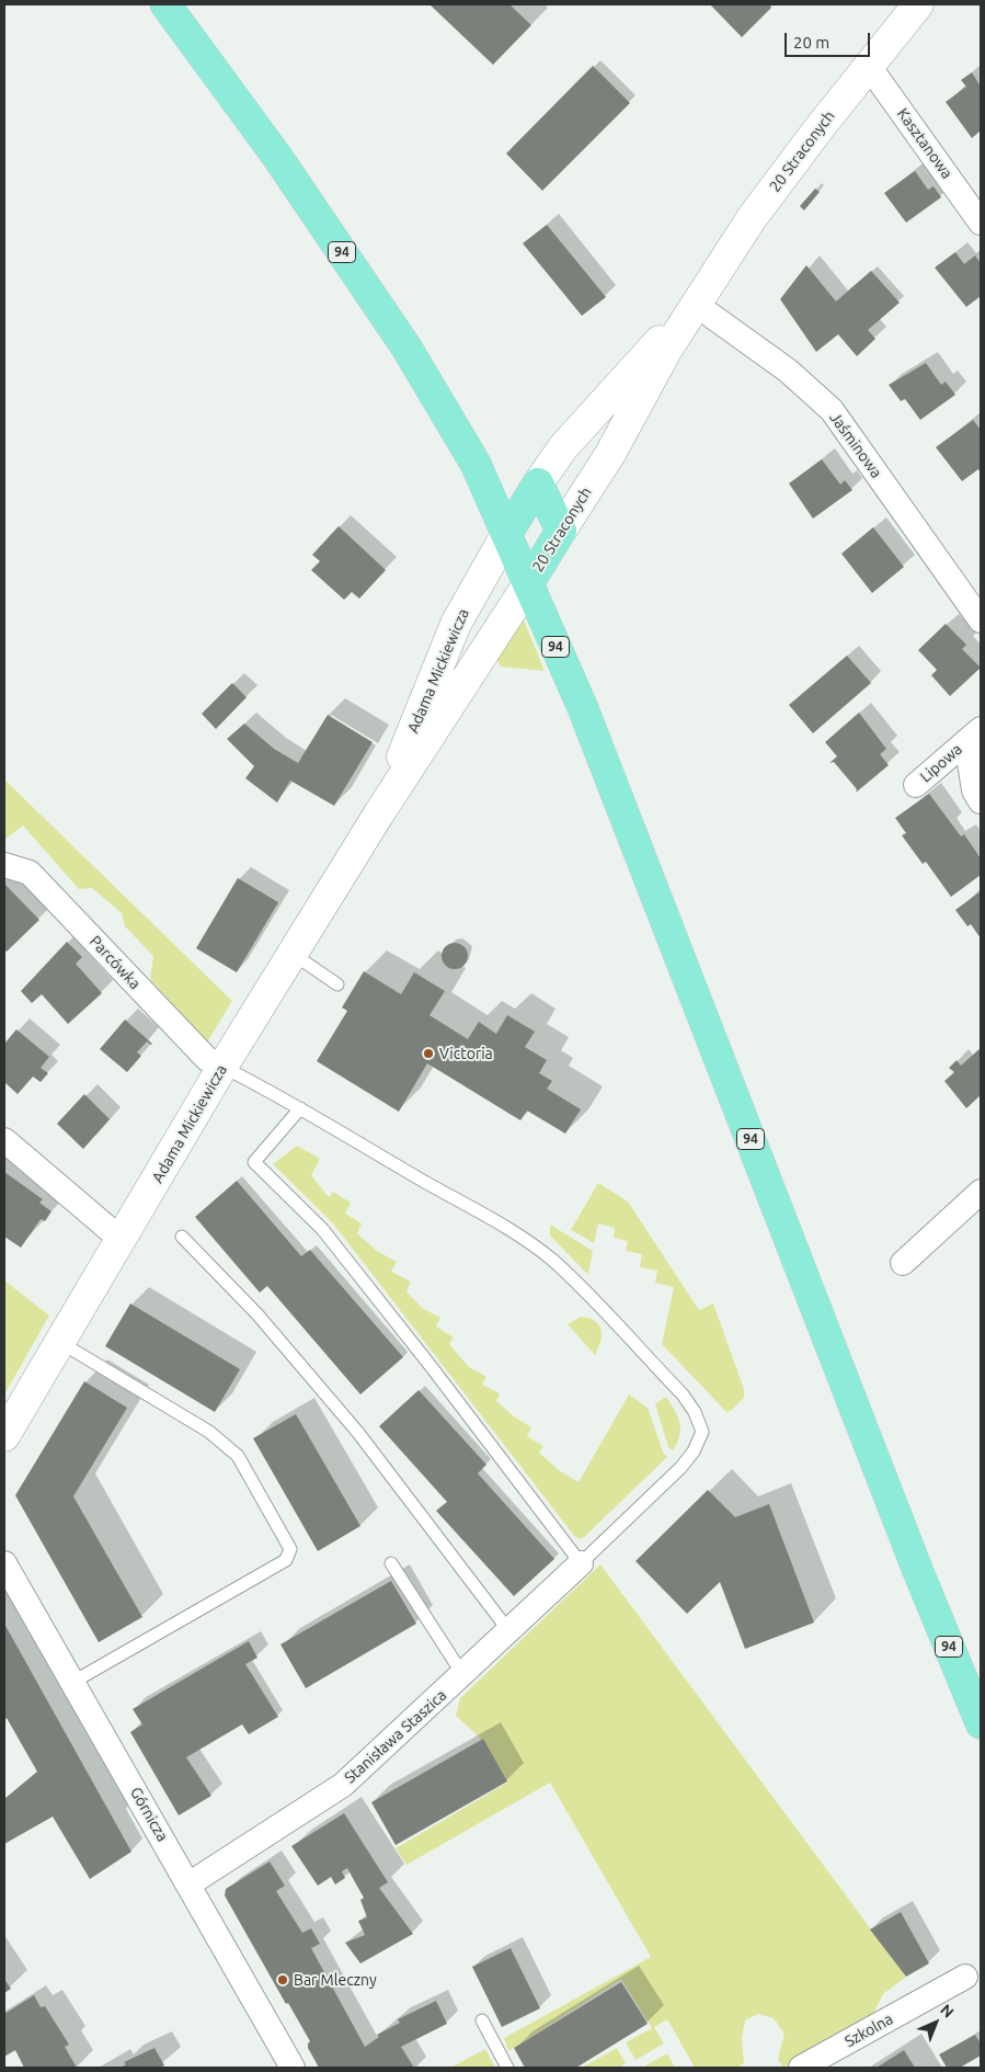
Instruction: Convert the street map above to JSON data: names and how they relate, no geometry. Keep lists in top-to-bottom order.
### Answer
{
  "streets": {
    "main road": ["20 Straconych", "94"],
    "street": [
      "Kasztanowa",
      "Jaśminowa",
      "Adama Mickiewicza",
      "Lipowa",
      "Parcówka",
      "Stanisława Staszica",
      "Górnicza",
      "Szkolna"
    ]
  },
  "crossings": [
    ["Kasztanowa", "20 Straconych"],
    ["20 Straconych", "94"],
    ["20 Straconych", "Jaśminowa"],
    ["20 Straconych", "Adama Mickiewicza"],
    ["94", "Adama Mickiewicza"],
    ["Adama Mickiewicza", "Parcówka"],
    ["Stanisława Staszica", "Górnicza"]
  ],
  "places": ["Victoria", "Bar Mleczny"],
  "scale_bar": "20 m",
  "north": "top right"
}
